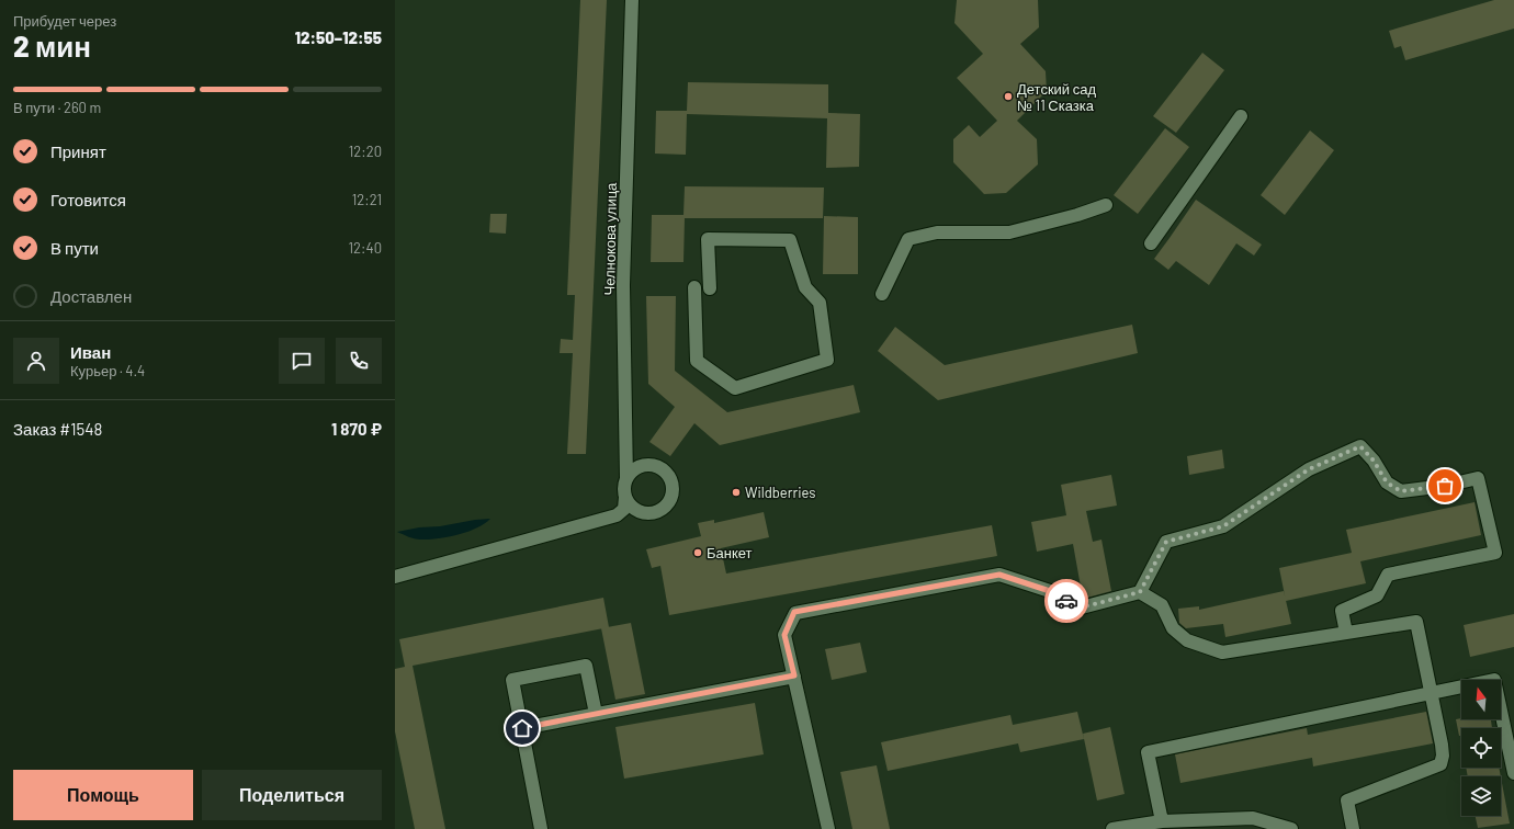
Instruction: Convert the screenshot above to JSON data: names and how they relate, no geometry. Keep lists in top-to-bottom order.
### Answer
{
  "streets": {
    "street": ["Челнокова улица"]
  },
  "places": ["Детский сад № 11 Сказка", "Wildberries", "Банкет"],
  "north": "top",
  "page": {
    "heading": ["2 мин", "Прибудет через", "12:50–12:55"],
    "panel": [
      "Иван",
      "Курьер · 4.4",
      "Заказ #1548",
      "1 870 ₽"
    ],
    "bar": "В пути · 260 m",
    "list": [
      ["Принят", "12:20"],
      ["Готовится", "12:21"],
      ["В пути", "12:40"],
      "Доставлен"
    ],
    "buttons": ["Помощь", "Поделиться"]
  }
}
